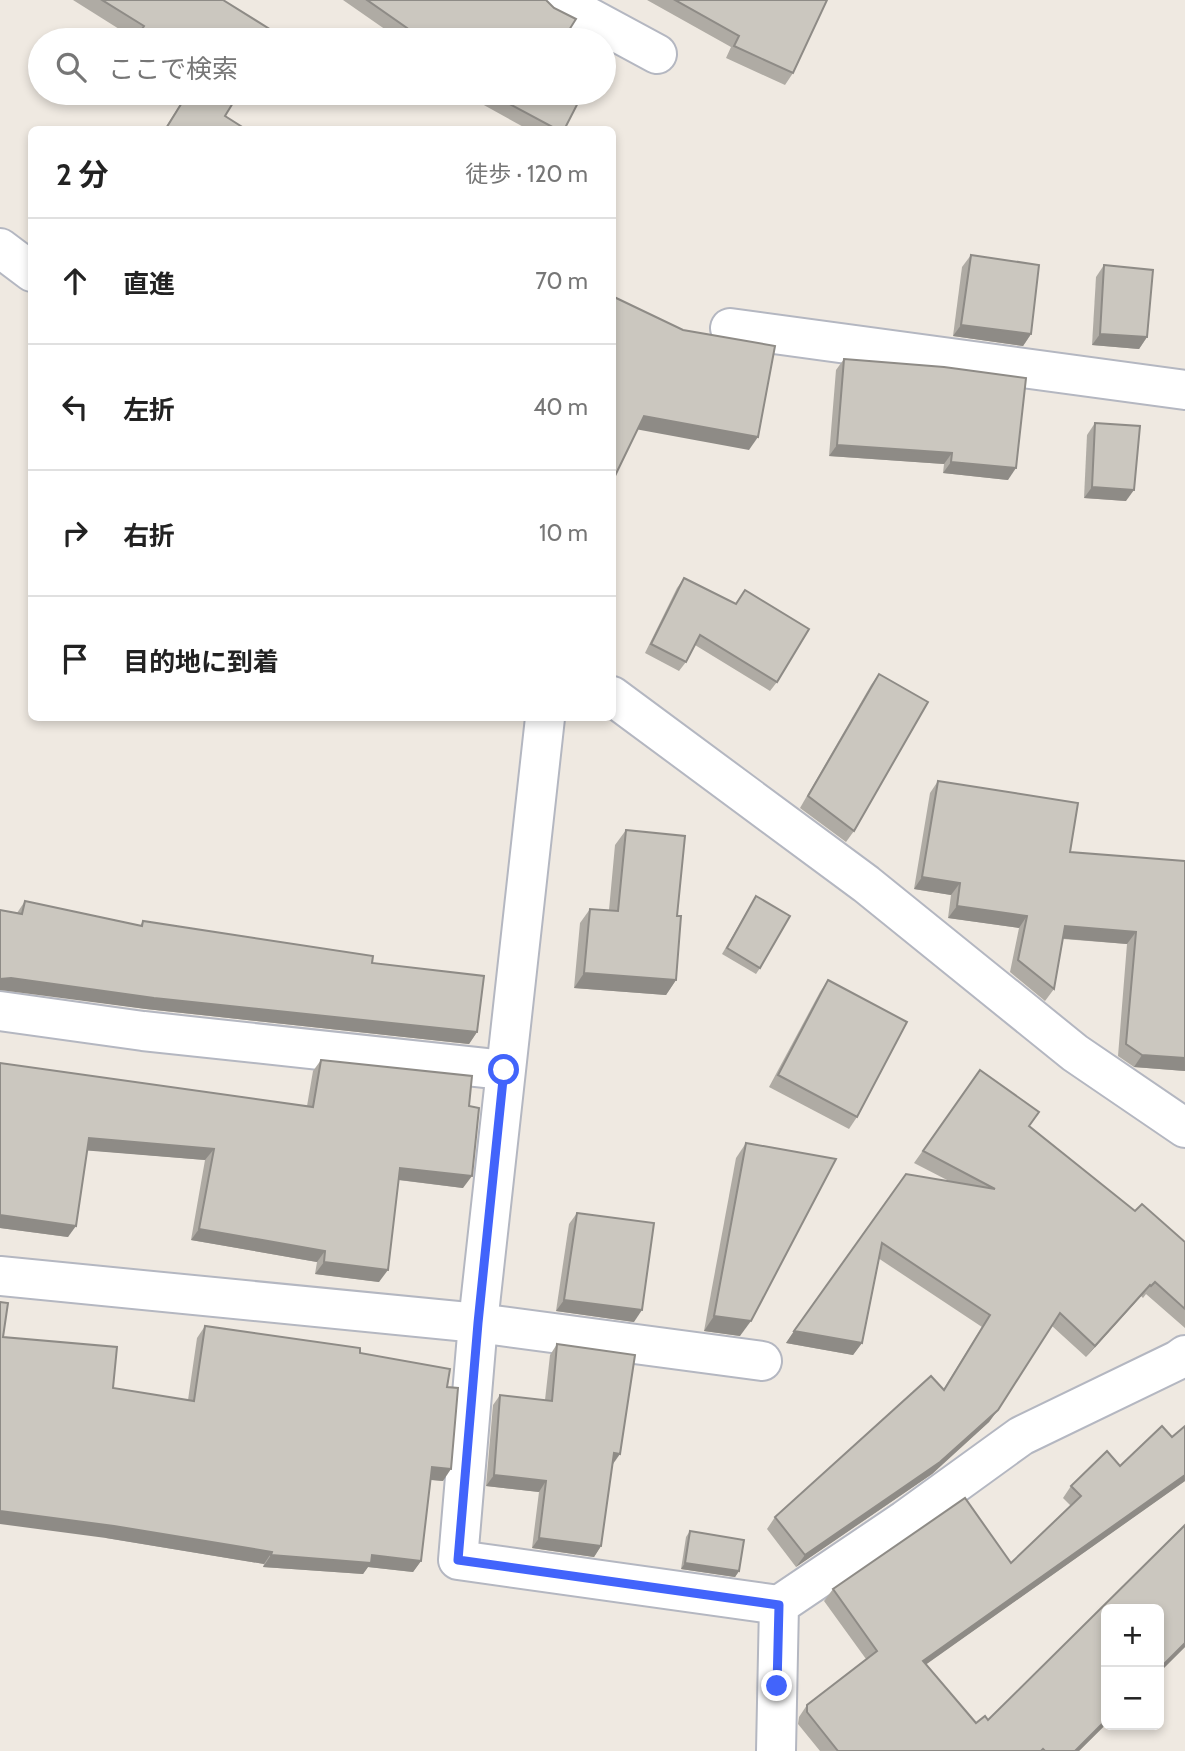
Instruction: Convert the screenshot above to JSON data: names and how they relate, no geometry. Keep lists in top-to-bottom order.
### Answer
{
  "page": {
    "search": "ここで検索",
    "heading": ["2 分", "徒歩 · 120 m"],
    "list": [
      ["直進", "70 m"],
      ["左折", "40 m"],
      ["右折", "10 m"],
      "目的地に到着"
    ],
    "map_buttons": ["+", "−"]
  }
}
